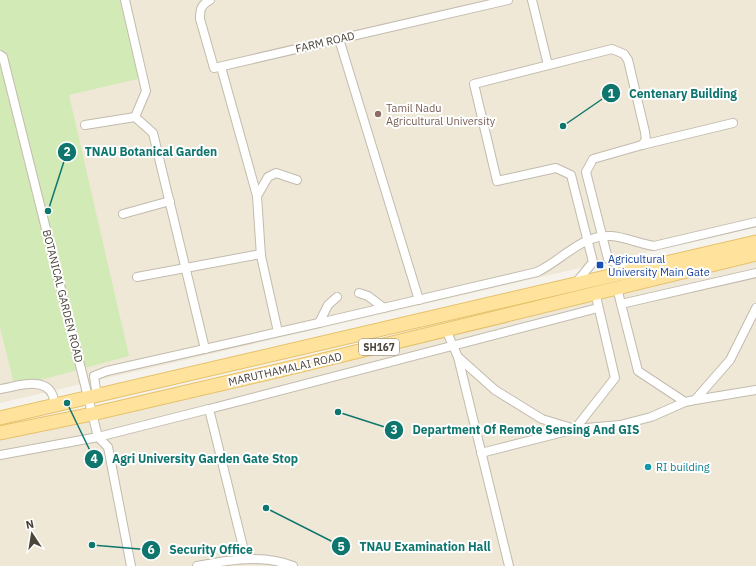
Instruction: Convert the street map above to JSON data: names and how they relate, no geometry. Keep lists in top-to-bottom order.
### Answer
{
  "streets": {
    "main road": ["SH167", "MARUTHAMALAI ROAD"],
    "street": ["FARM ROAD", "BOTANICAL GARDEN ROAD"]
  },
  "crossings": [
    ["BOTANICAL GARDEN ROAD", "MARUTHAMALAI ROAD"]
  ],
  "places": {
    "other": [
      "Tamil Nadu Agricultural University",
      "Centenary Building",
      "TNAU Botanical Garden",
      "Agri University Garden Gate Stop",
      "Department Of Remote Sensing And GIS",
      "RI building",
      "TNAU Examination Hall",
      "Security Office"
    ],
    "transit": ["Agricultural University Main Gate"]
  },
  "north": "top"
}
